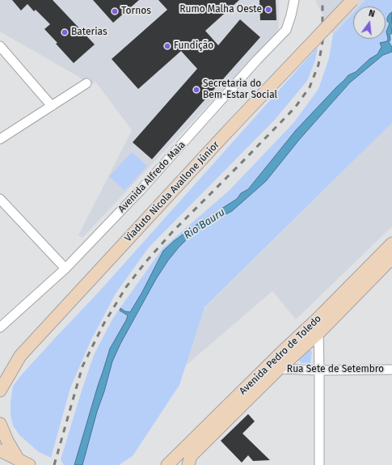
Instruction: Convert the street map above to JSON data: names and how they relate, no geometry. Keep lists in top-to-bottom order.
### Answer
{
  "streets": {
    "main road": ["Viaduto Nicola Avallone Júnior", "Avenida Pedro de Toledo"],
    "street": ["Avenida Alfredo Maia", "Rua Sete de Setembro"]
  },
  "crossings": [
    ["Avenida Pedro de Toledo", "Rua Sete de Setembro"]
  ],
  "water": ["Rio Bauru"],
  "places": [
    "Rumo Malha Oeste",
    "Tornos",
    "Baterias",
    "Fundição",
    "Secretaria do Bem-Estar Social"
  ],
  "north": "top"
}
